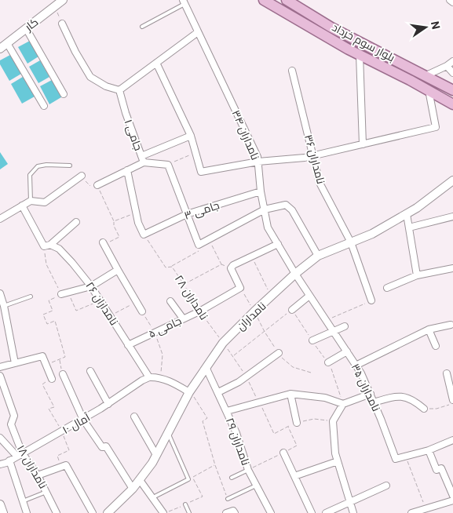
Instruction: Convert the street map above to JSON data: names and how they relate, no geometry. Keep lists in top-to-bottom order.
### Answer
{
  "streets": {
    "main road": ["بلوار سوم خرداد"],
    "street": [
      "کار",
      "جامی ۱",
      "نامداران ۳۴",
      "نامداران ۳۶",
      "جامی ۳",
      "نامداران ۲۶",
      "نامداران",
      "جامی ۵",
      "نامداران ۳۵",
      "آمال ۱۰",
      "نامداران ۲۹",
      "نامداران ۱۸"
    ],
    "path": ["نامداران ۲۸"]
  },
  "crossings": [
    ["نامداران ۳۴", "جامی ۳"],
    ["نامداران ۳۴", "نامداران"],
    ["نامداران ۳۴", "نامداران ۳۵"],
    ["نامداران ۳۶", "نامداران"],
    ["جامی ۳", "نامداران ۲۸"],
    ["نامداران ۲۸", "نامداران"],
    ["نامداران ۲۸", "جامی ۵"],
    ["نامداران ۲۶", "جامی ۵"],
    ["نامداران ۲۶", "آمال ۱۰"],
    ["نامداران", "نامداران ۳۵"],
    ["نامداران", "نامداران ۲۹"],
    ["آمال ۱۰", "نامداران ۱۸"]
  ],
  "north": "right"
}
